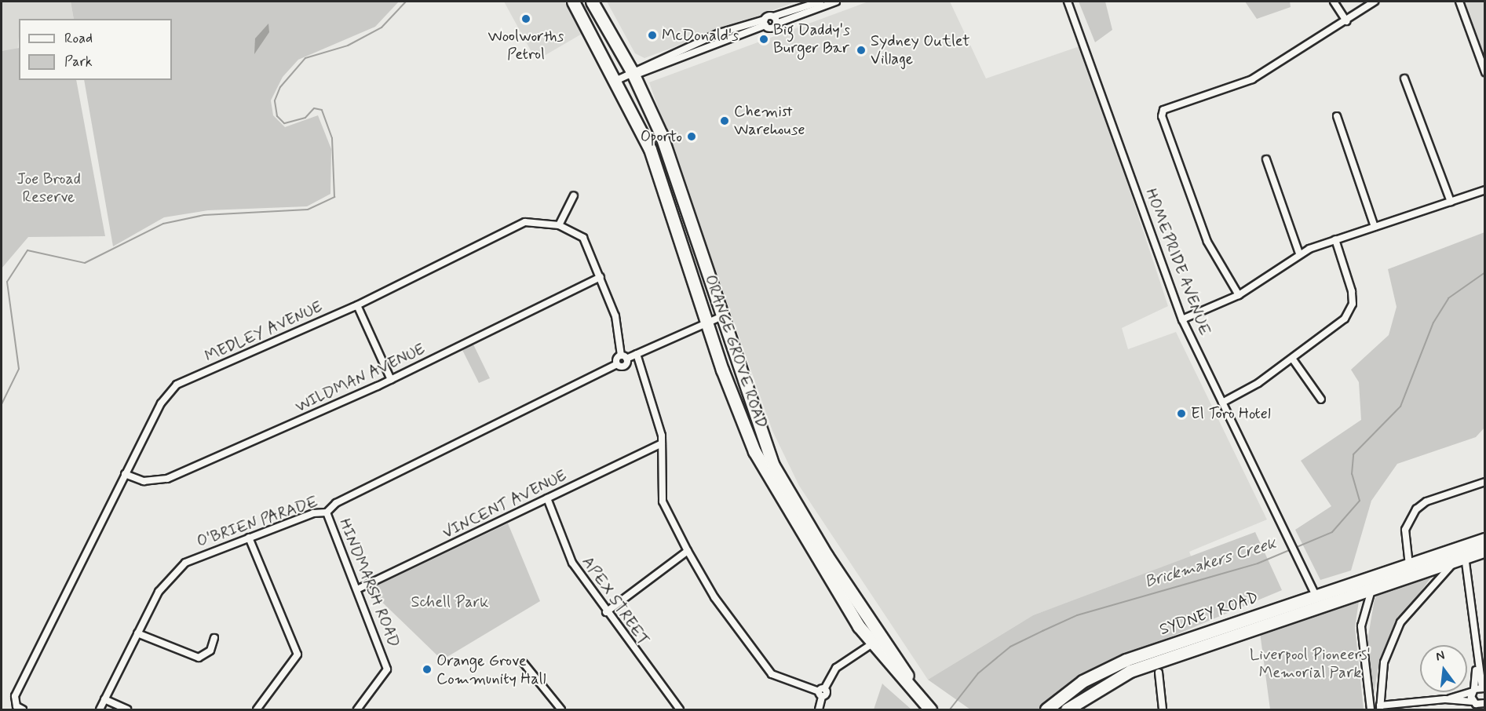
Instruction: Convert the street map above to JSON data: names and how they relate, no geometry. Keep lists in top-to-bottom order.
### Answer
{
  "streets": {
    "highway": ["ORANGE GROVE ROAD", "SYDNEY ROAD"],
    "street": [
      "HOMEPRIDE AVENUE",
      "MEDLEY AVENUE",
      "WILDMAN AVENUE",
      "VINCENT AVENUE",
      "O'BRIEN PARADE",
      "HINDMARSH ROAD",
      "APEX STREET"
    ]
  },
  "crossings": [
    ["HOMEPRIDE AVENUE", "SYDNEY ROAD"],
    ["MEDLEY AVENUE", "WILDMAN AVENUE"],
    ["MEDLEY AVENUE", "O'BRIEN PARADE"],
    ["VINCENT AVENUE", "HINDMARSH ROAD"],
    ["VINCENT AVENUE", "APEX STREET"],
    ["O'BRIEN PARADE", "HINDMARSH ROAD"]
  ],
  "water": ["Brickmakers Creek"],
  "parks": ["Joe Broad Reserve", "Schell Park", "Liverpool Pioneers' Memorial Park"],
  "places": [
    "Woolworths Petrol",
    "McDonald's",
    "Big Daddy's Burger Bar",
    "Sydney Outlet Village",
    "Chemist Warehouse",
    "Oporto",
    "El Toro Hotel",
    "Orange Grove Community Hall"
  ],
  "legend": ["Road", "Park"],
  "north": "top"
}
